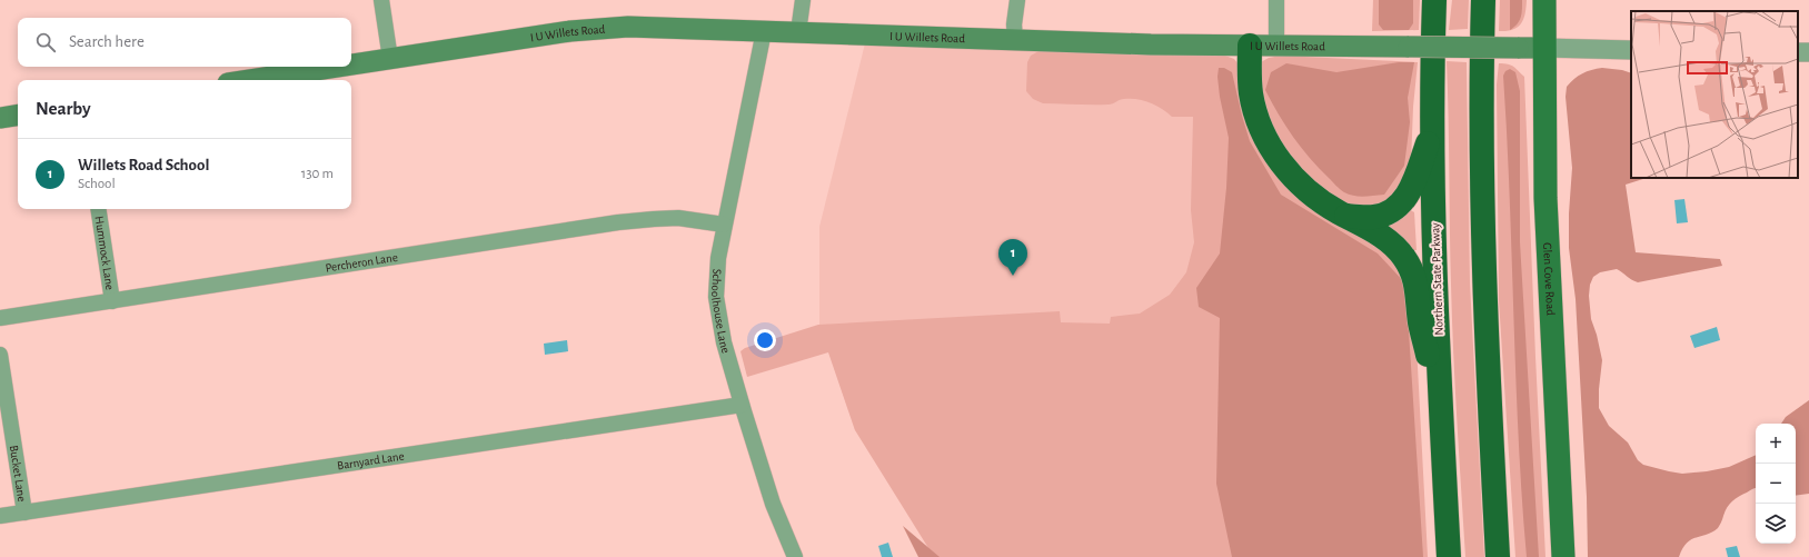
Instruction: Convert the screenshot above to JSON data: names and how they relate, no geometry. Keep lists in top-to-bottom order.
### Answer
{
  "streets": {
    "highway": ["Northern State Parkway"],
    "main road": ["I U Willets Road", "Glen Cove Road"],
    "street": [
      "Hummock Lane",
      "Percheron Lane",
      "Schoolhouse Lane",
      "Barnyard Lane",
      "Bucket Lane"
    ]
  },
  "crossings": [
    ["I U Willets Road", "Glen Cove Road"],
    ["I U Willets Road", "Schoolhouse Lane"],
    ["Hummock Lane", "Percheron Lane"],
    ["Percheron Lane", "Schoolhouse Lane"],
    ["Schoolhouse Lane", "Barnyard Lane"],
    ["Barnyard Lane", "Bucket Lane"]
  ],
  "page": {
    "search": "Search here",
    "heading": "Nearby",
    "list": [
      {
        "mark": "1",
        "name": "Willets Road School",
        "note": "School",
        "value": "130 m"
      }
    ],
    "pins": "1",
    "map_buttons": ["+", "−"]
  }
}
